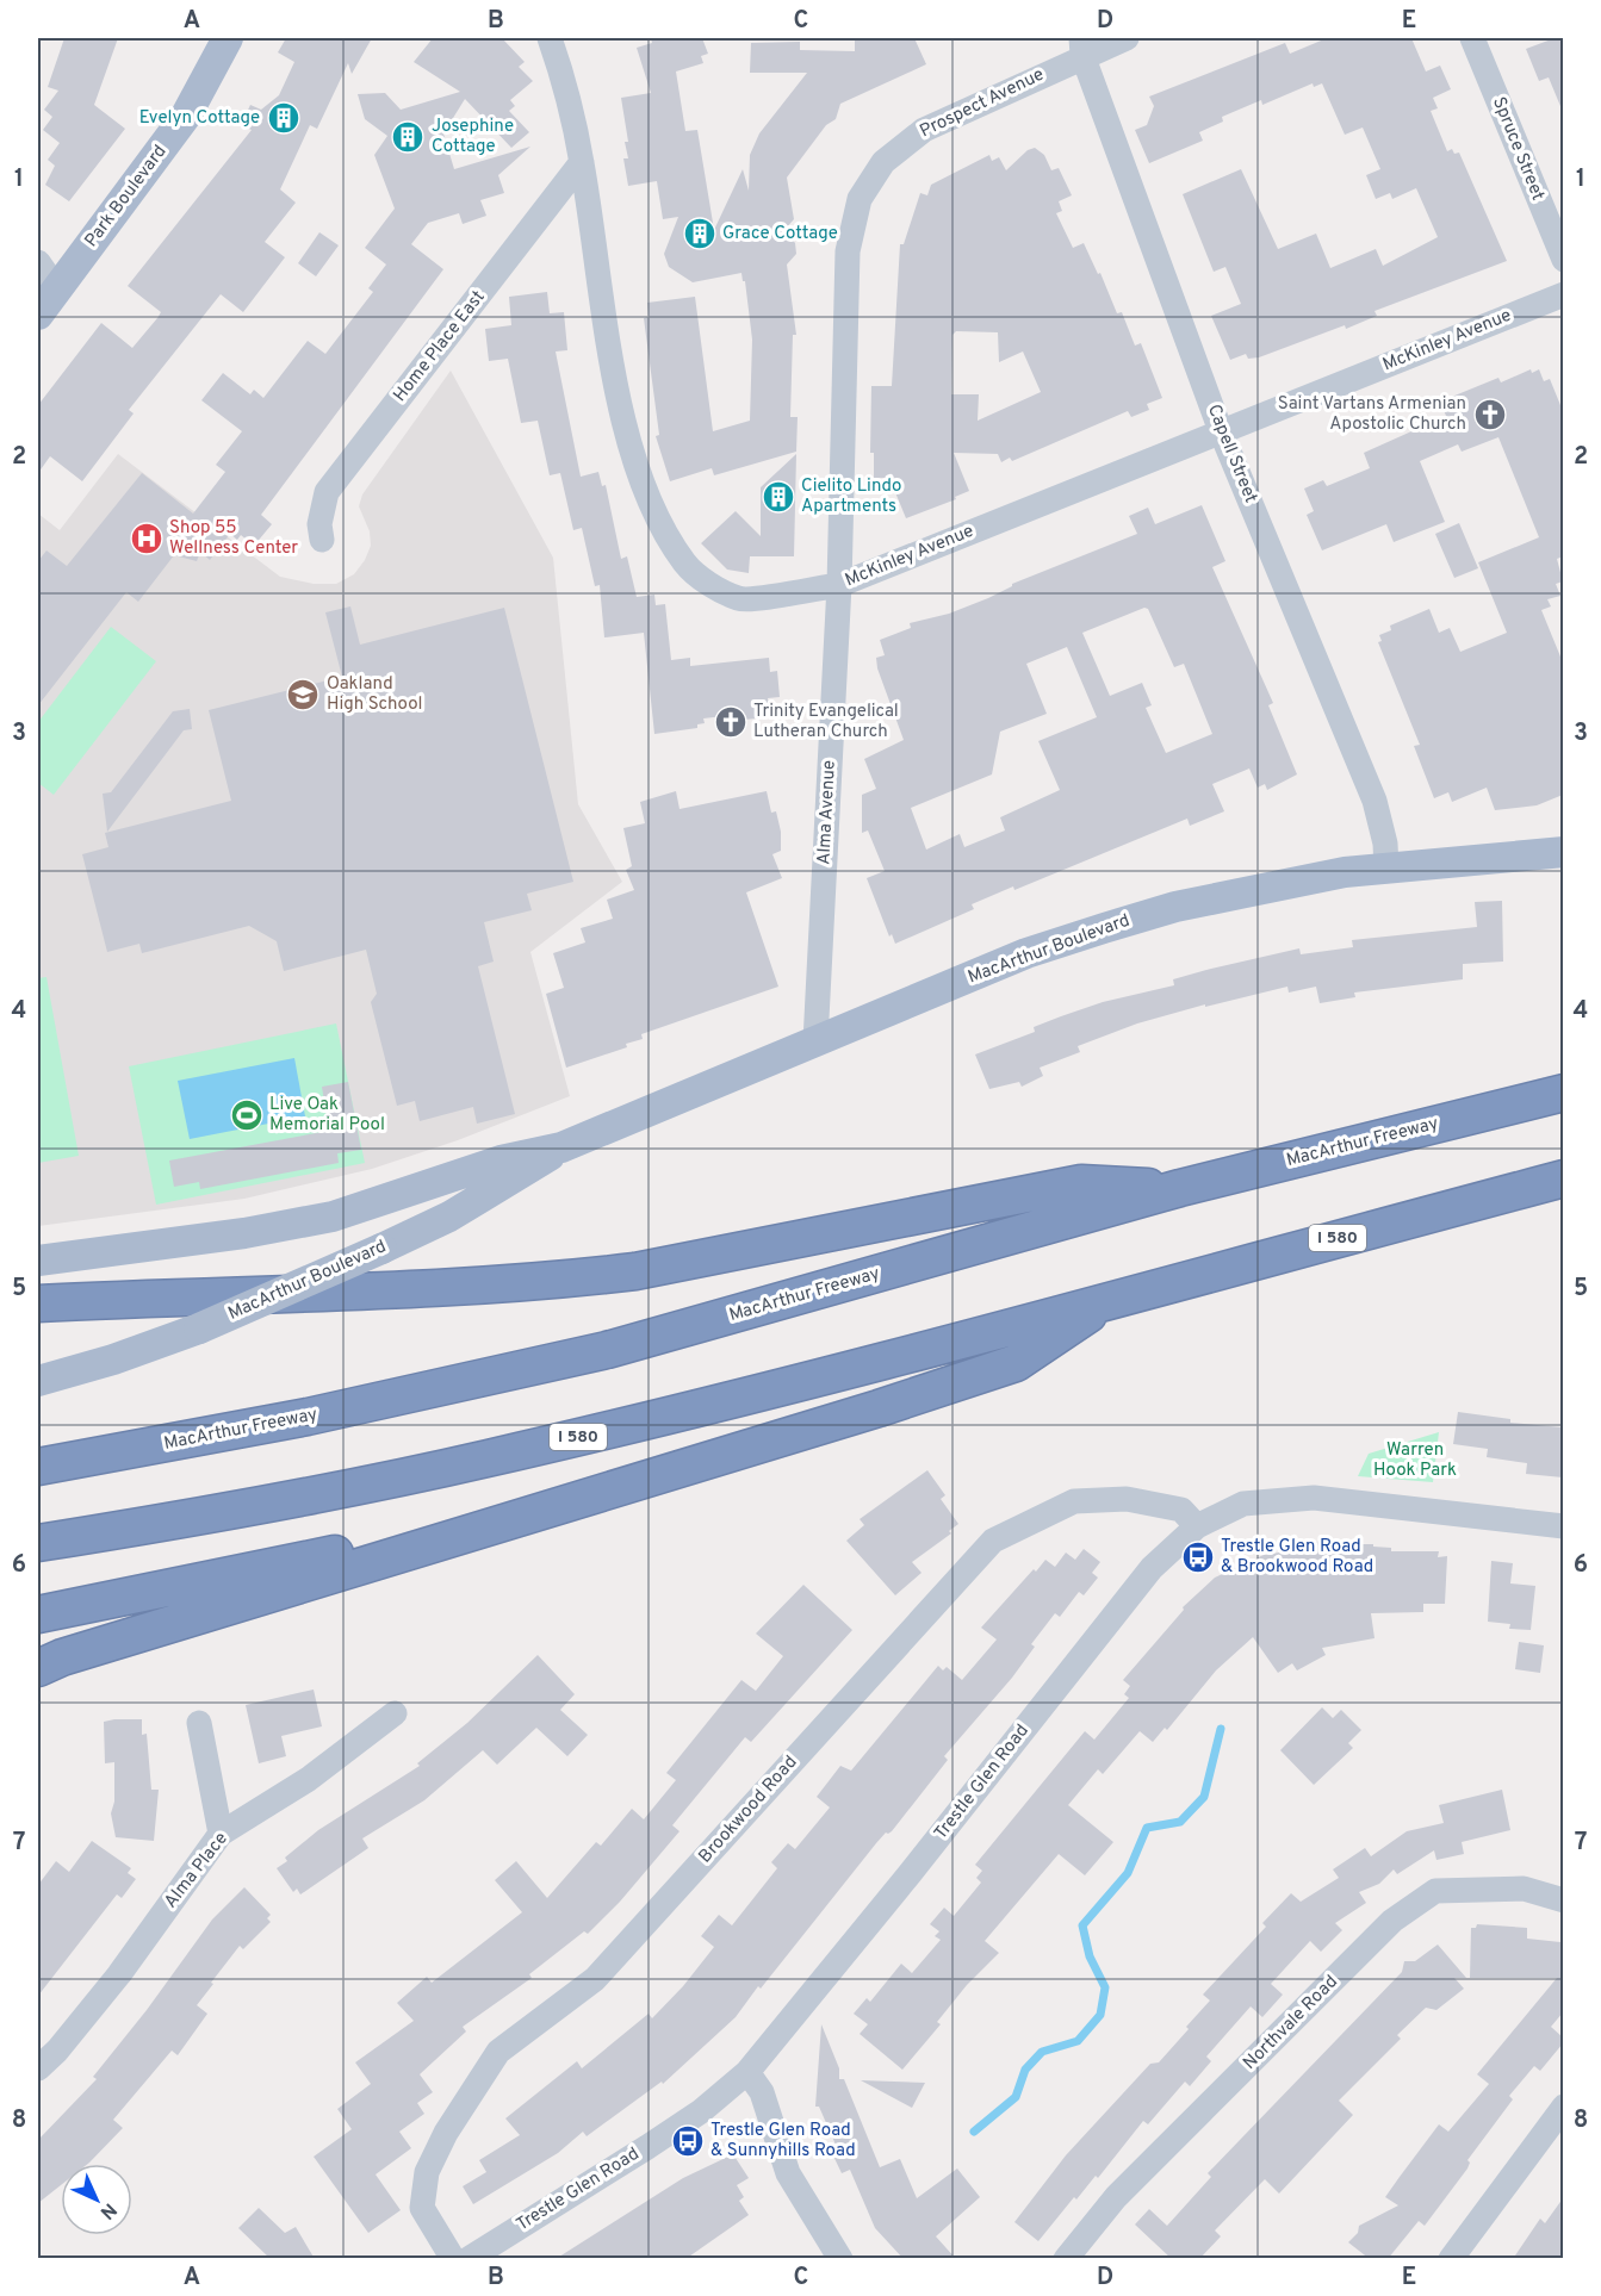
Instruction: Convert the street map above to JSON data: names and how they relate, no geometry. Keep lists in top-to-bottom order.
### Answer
{
  "streets": {
    "highway": ["MacArthur Freeway", "I 580"],
    "main road": ["Park Boulevard", "MacArthur Boulevard"],
    "street": [
      "Prospect Avenue",
      "Spruce Street",
      "McKinley Avenue",
      "Home Place East",
      "Capell Street",
      "Alma Avenue",
      "Trestle Glen Road",
      "Brookwood Road",
      "Alma Place",
      "Northvale Road"
    ]
  },
  "crossings": [
    ["Prospect Avenue", "Capell Street"],
    ["Prospect Avenue", "Alma Avenue"],
    ["McKinley Avenue", "Home Place East"],
    ["McKinley Avenue", "Capell Street"],
    ["McKinley Avenue", "Alma Avenue"],
    ["Capell Street", "MacArthur Boulevard"],
    ["Alma Avenue", "MacArthur Boulevard"],
    ["Trestle Glen Road", "Brookwood Road"]
  ],
  "parks": ["Warren Hook Park"],
  "places": {
    "building": [
      "Evelyn Cottage",
      "Josephine Cottage",
      "Grace Cottage",
      "Cielito Lindo Apartments"
    ],
    "church": ["Saint Vartans Armenian Apostolic Church", "Trinity Evangelical Lutheran Church"],
    "hospital": ["Shop 55 Wellness Center"],
    "school or university": ["Oakland High School"],
    "sports": ["Live Oak Memorial Pool"],
    "bus stop": ["Trestle Glen Road & Brookwood Road", "Trestle Glen Road & Sunnyhills Road"]
  },
  "north": "bottom right",
  "grid": {
    "columns": [
      "A",
      "B",
      "C",
      "D",
      "E"
    ],
    "rows": [
      "1",
      "2",
      "3",
      "4",
      "5",
      "6",
      "7",
      "8"
    ]
  }
}
